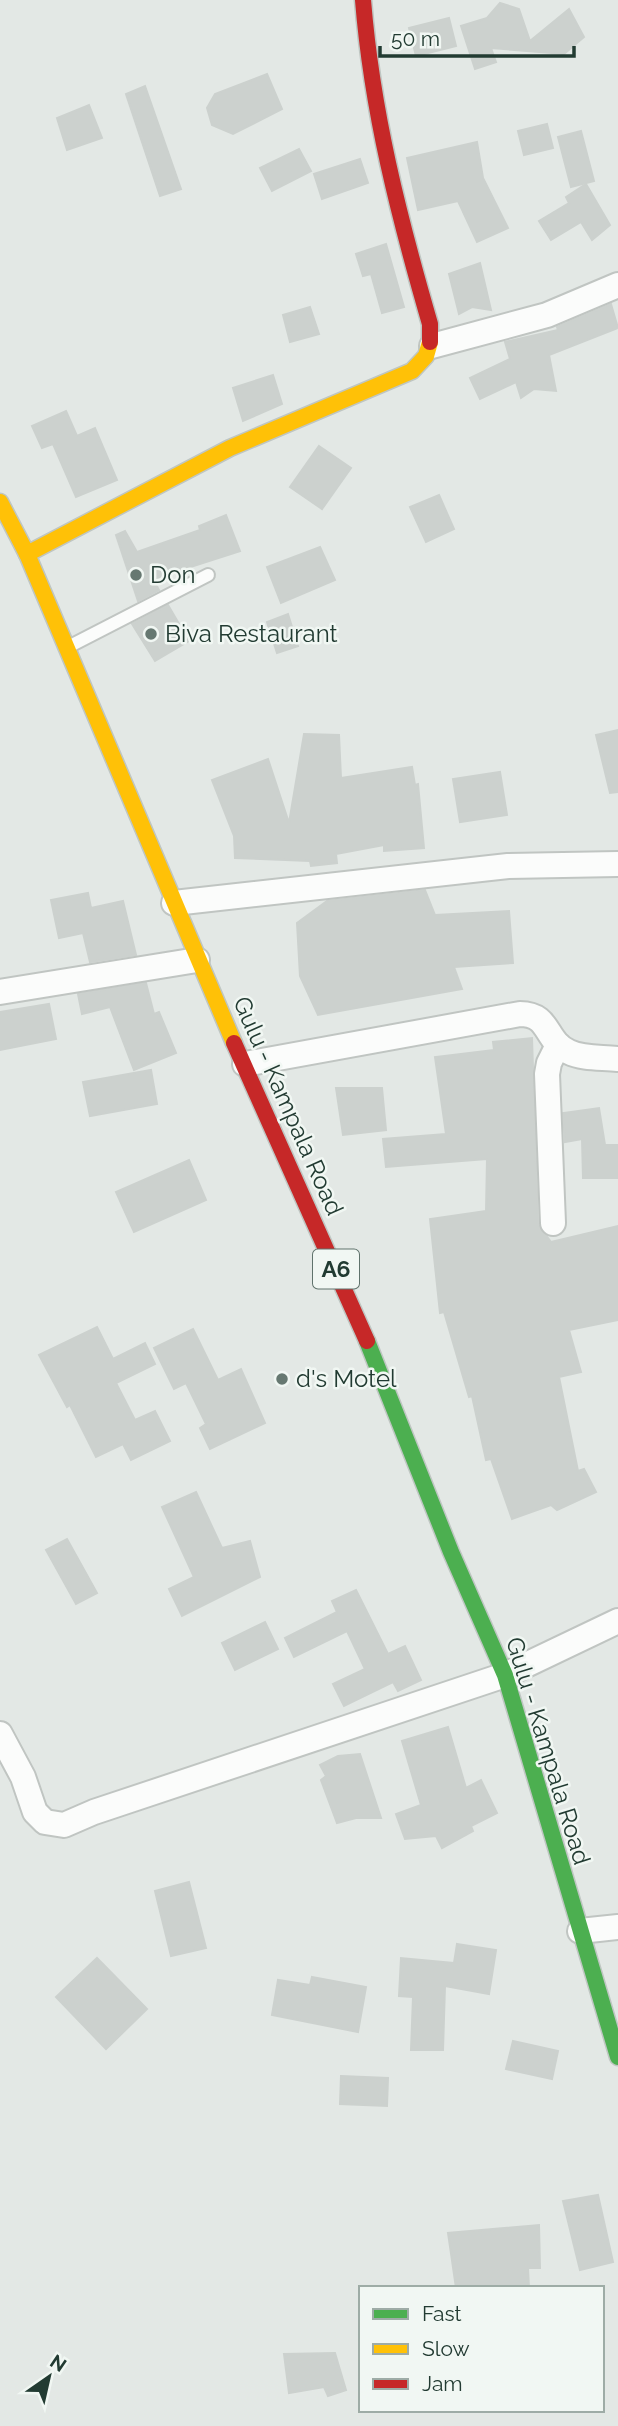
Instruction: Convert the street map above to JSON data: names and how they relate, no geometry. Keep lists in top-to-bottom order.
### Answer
{
  "streets": {
    "main road": ["Gulu - Kampala Road", "A6"]
  },
  "places": ["Don", "Biva Restaurant", "d's Motel"],
  "legend": ["Fast", "Slow", "Jam"],
  "scale_bar": "50 m",
  "north": "top right"
}
